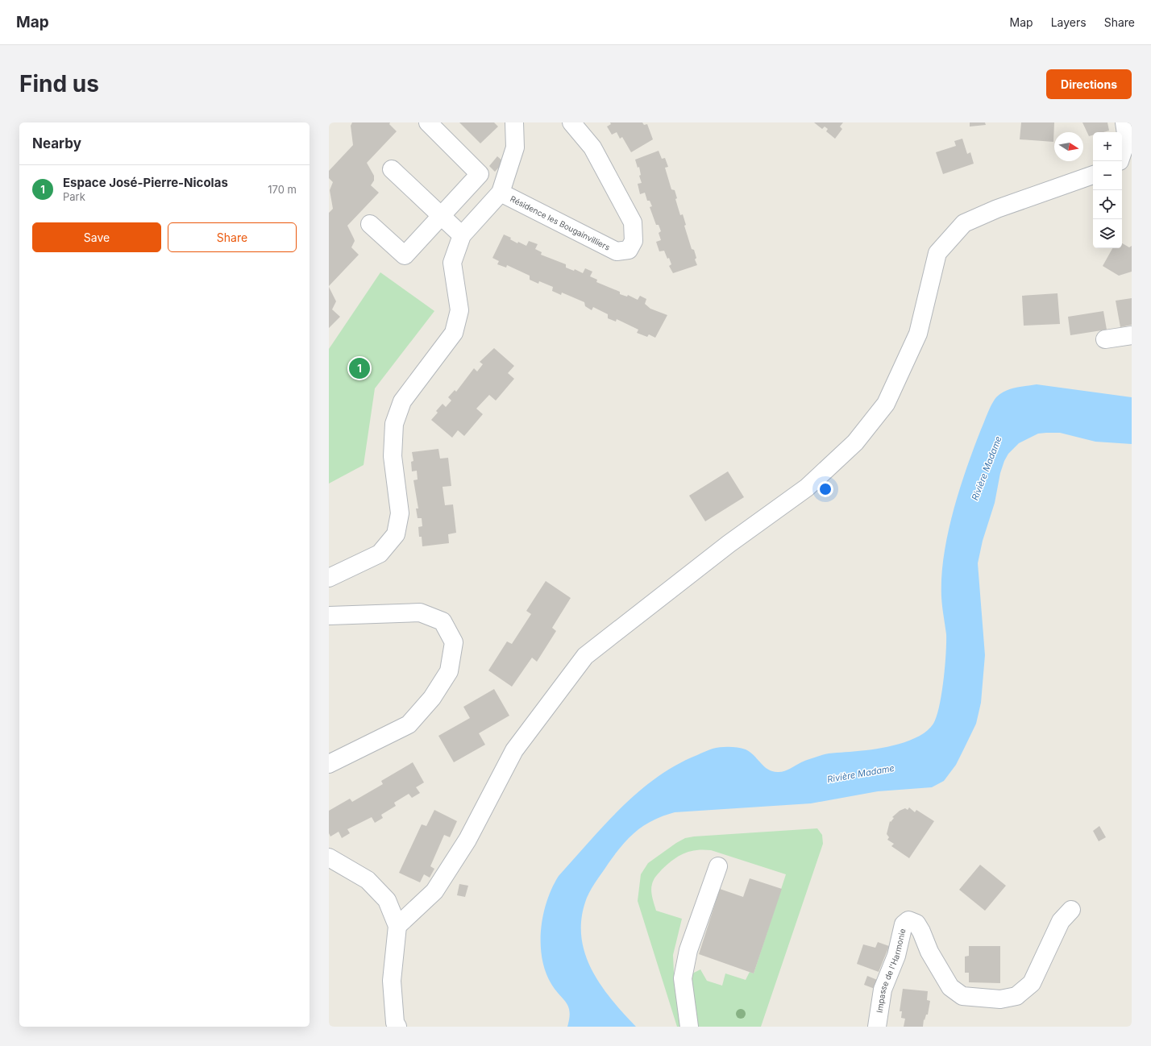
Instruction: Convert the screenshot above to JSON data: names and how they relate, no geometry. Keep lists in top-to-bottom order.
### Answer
{
  "streets": {
    "street": ["Résidence les Bougainvilliers", "Impasse de l'Harmonie"]
  },
  "water": ["Rivière Madame"],
  "north": "right",
  "page": {
    "header": "Map",
    "nav": ["Map", "Layers", "Share"],
    "buttons": [
      "Directions",
      ["Save", "Share"]
    ],
    "title": "Find us",
    "heading": "Nearby",
    "map_buttons": ["+", "−"],
    "list": [
      {
        "mark": "1",
        "name": "Espace José-Pierre-Nicolas",
        "note": "Park",
        "value": "170 m"
      }
    ],
    "pins": "1"
  }
}
